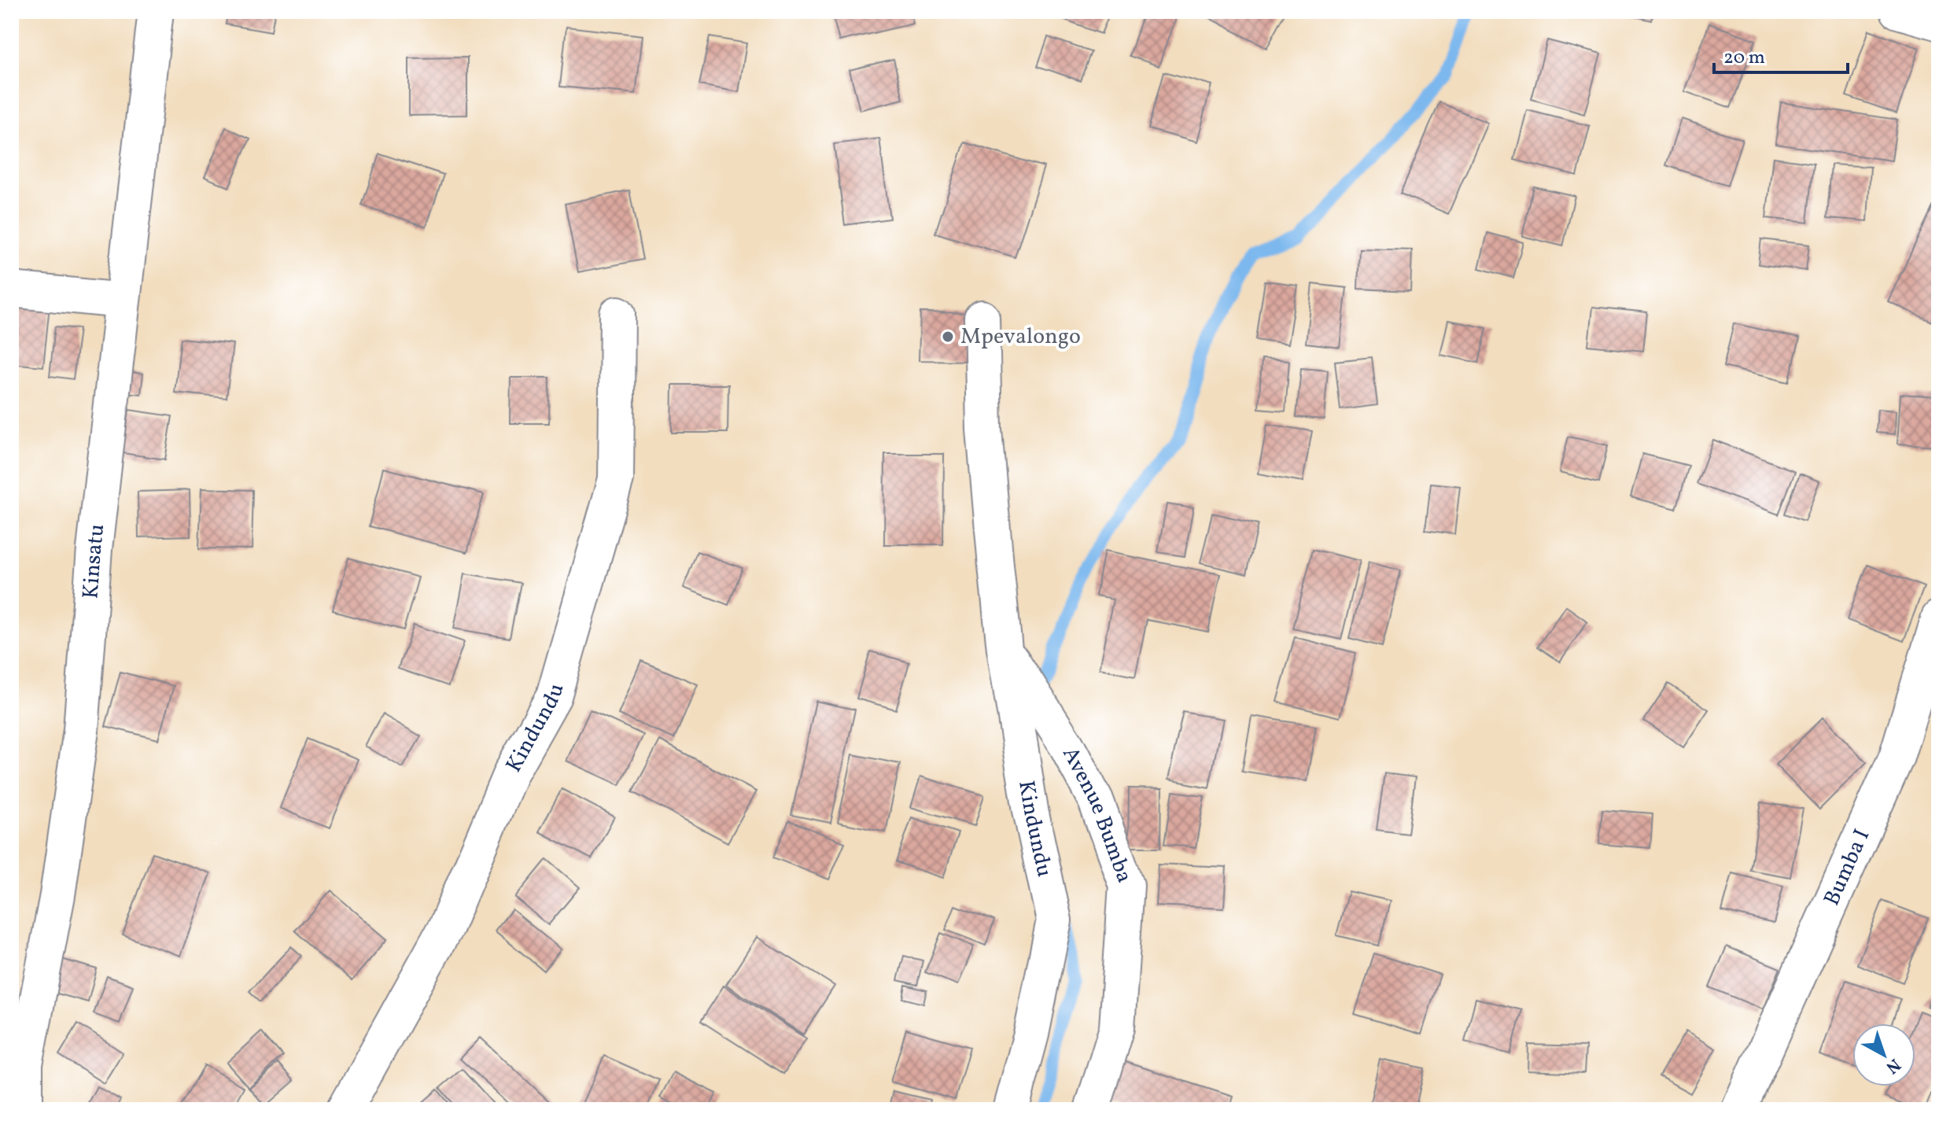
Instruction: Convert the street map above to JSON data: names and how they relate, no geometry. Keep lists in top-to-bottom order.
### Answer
{
  "streets": {
    "street": [
      "Kinsatu",
      "Kindundu",
      "Avenue Bumba",
      "Bumba I"
    ]
  },
  "crossings": [
    ["Kindundu", "Avenue Bumba"]
  ],
  "places": ["Mpevalongo"],
  "scale_bar": "20 m",
  "north": "bottom right"
}
